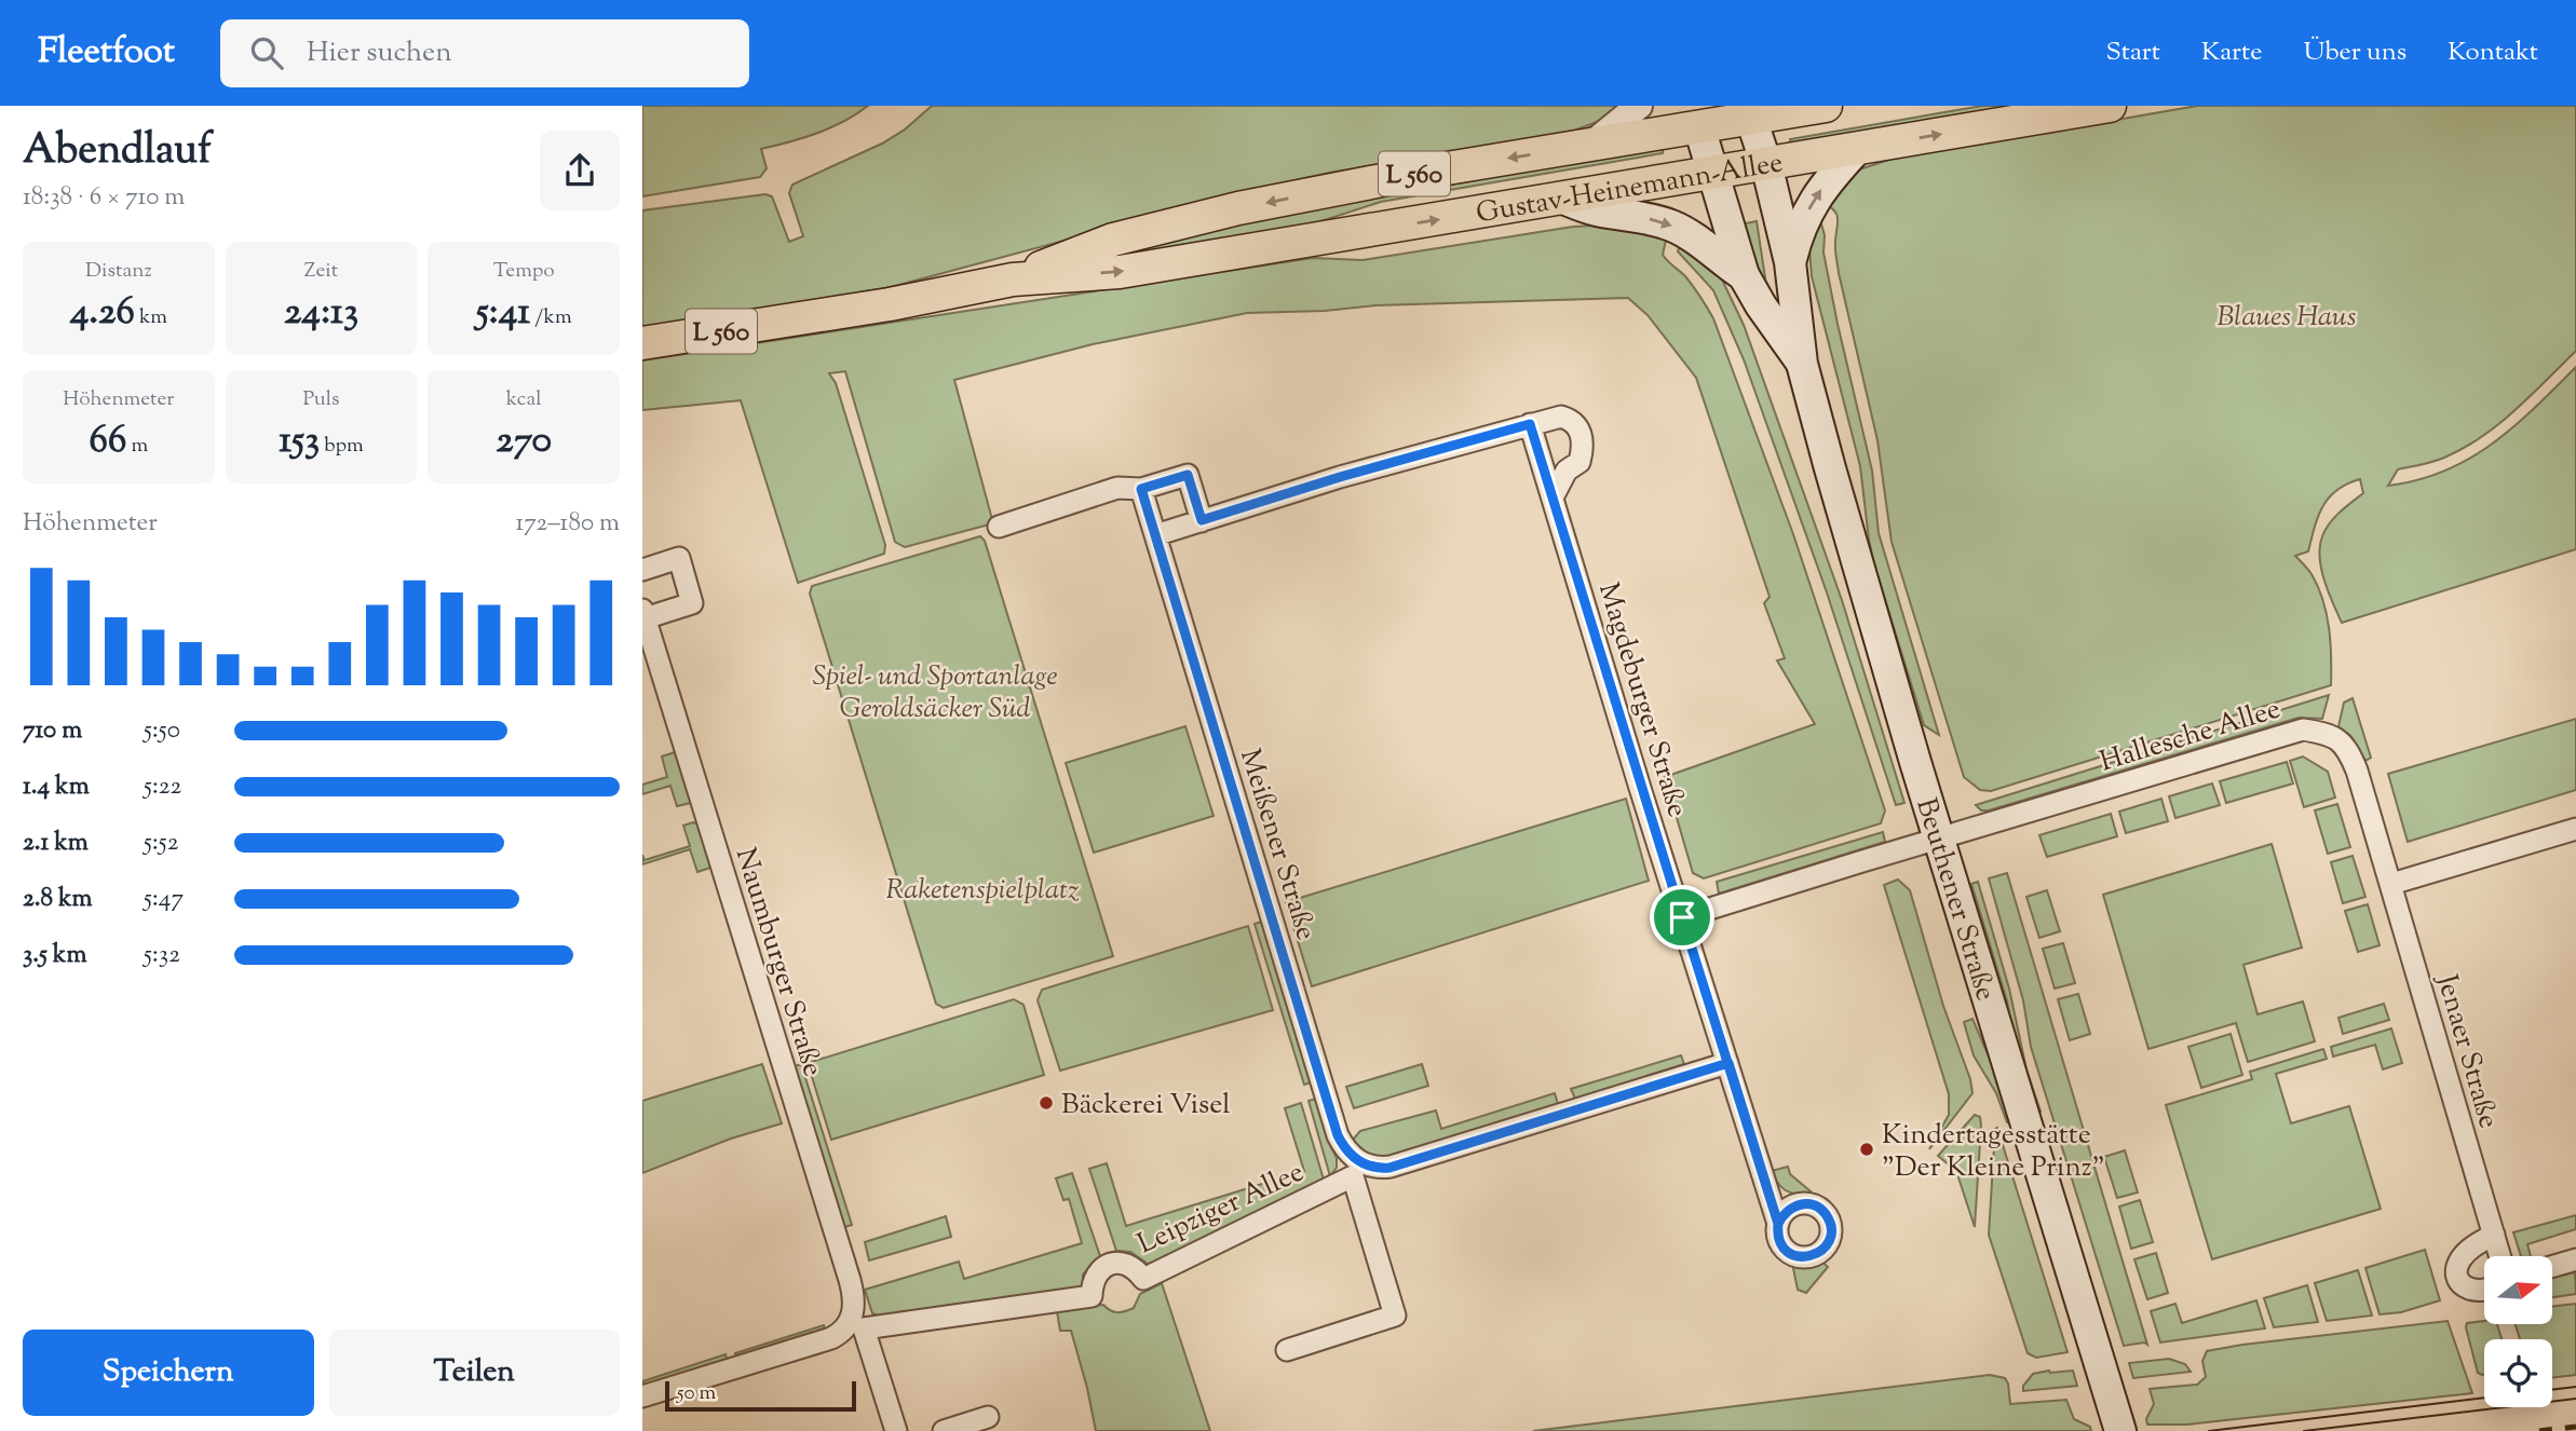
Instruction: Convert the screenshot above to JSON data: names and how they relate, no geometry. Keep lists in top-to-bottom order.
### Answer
{
  "streets": {
    "main road": ["L 560", "Gustav-Heinemann-Allee", "Beuthener Straße"],
    "street": [
      "Magdeburger Straße",
      "Hallesche Allee",
      "Meißener Straße",
      "Naumburger Straße",
      "Jenaer Straße",
      "Leipziger Allee"
    ]
  },
  "crossings": [
    ["Gustav-Heinemann-Allee", "Beuthener Straße"],
    ["Hallesche Allee", "Beuthener Straße"],
    ["Hallesche Allee", "Jenaer Straße"],
    ["Meißener Straße", "Leipziger Allee"],
    ["Naumburger Straße", "Leipziger Allee"]
  ],
  "parks": ["Blaues Haus", "Spiel- und Sportanlage Geroldsäcker Süd", "Raketenspielplatz"],
  "places": ["Bäckerei Visel", "Kindertagesstätte \"Der Kleine Prinz\""],
  "scale_bar": "50 m",
  "north": "right",
  "page": {
    "header": "Fleetfoot",
    "search": "Hier suchen",
    "nav": [
      "Start",
      "Karte",
      "Über uns",
      "Kontakt"
    ],
    "heading": ["Abendlauf", "18:38 · 6 × 710 m"],
    "stats": [
      ["Distanz", "4.26 km"],
      ["Zeit", "24:13"],
      ["Tempo", "5:41 /km"],
      ["Höhenmeter", "66 m"],
      ["Puls", "153 bpm"],
      ["kcal", "270"]
    ],
    "chart": ["Höhenmeter", "172–180 m"],
    "list": [
      {
        "name": "710 m",
        "note": "5:50"
      },
      {
        "name": "1.4 km",
        "note": "5:22"
      },
      {
        "name": "2.1 km",
        "note": "5:52"
      },
      {
        "name": "2.8 km",
        "note": "5:47"
      },
      {
        "name": "3.5 km",
        "note": "5:32"
      }
    ],
    "buttons": ["Speichern", "Teilen"],
    "scale": "50 m"
  }
}
